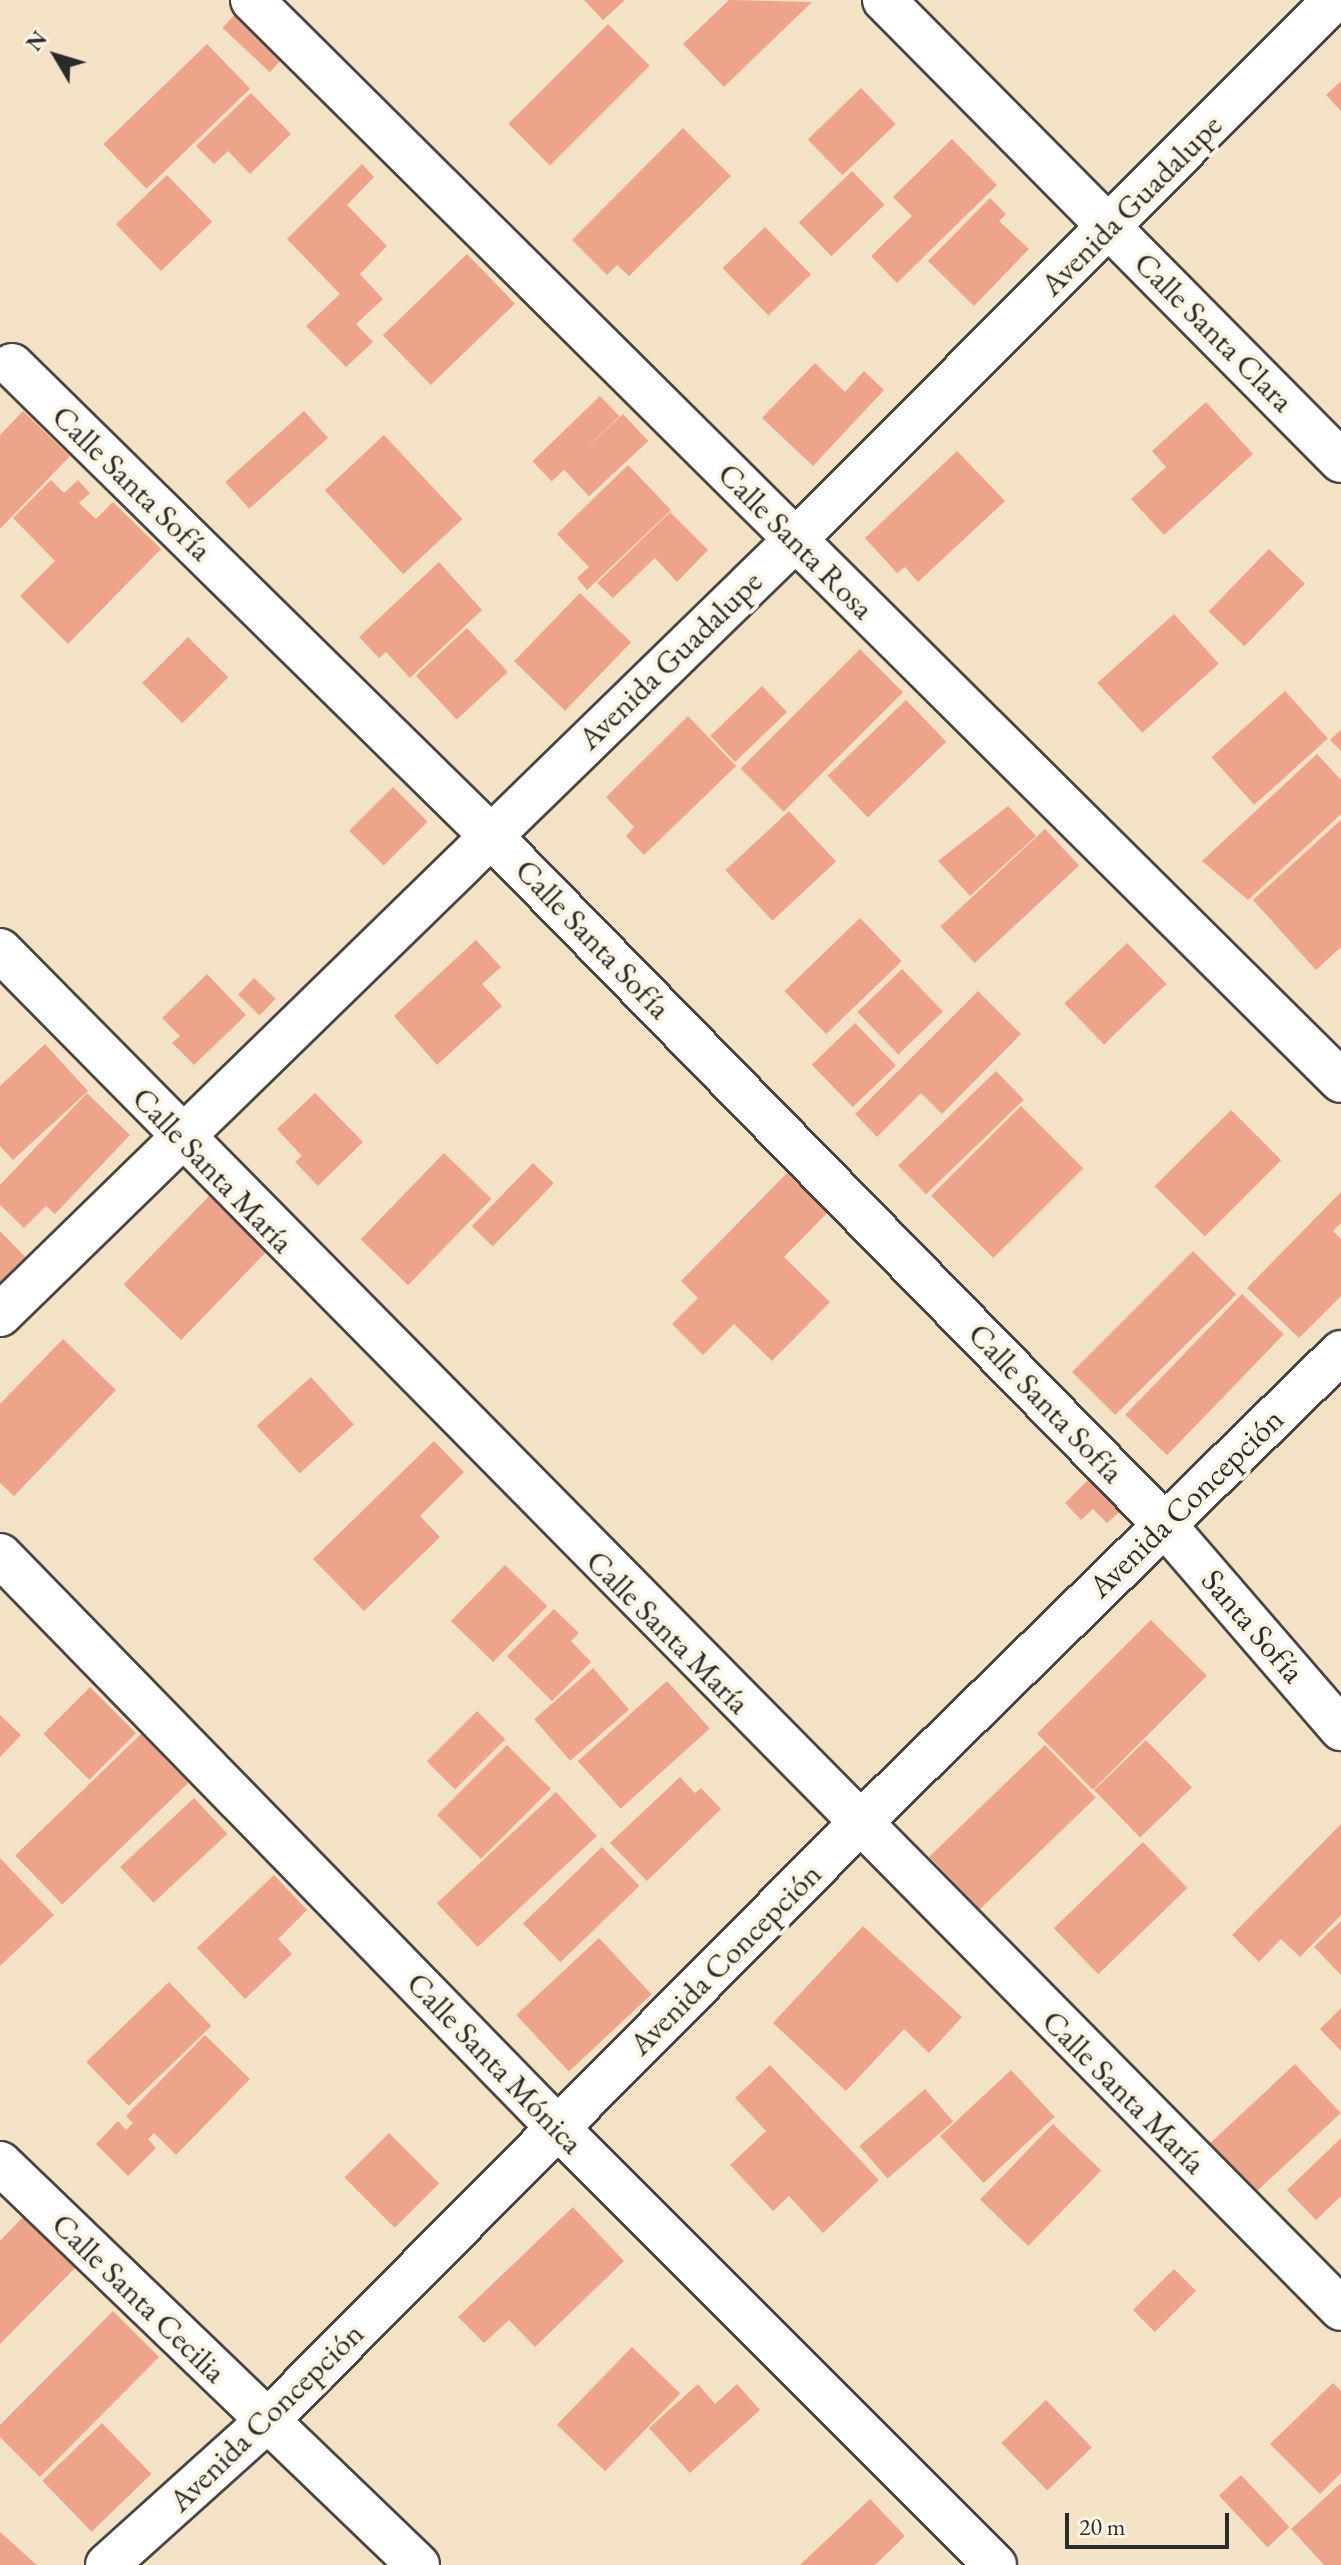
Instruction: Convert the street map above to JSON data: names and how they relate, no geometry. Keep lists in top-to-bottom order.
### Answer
{
  "streets": {
    "street": [
      "Avenida Guadalupe",
      "Calle Santa Clara",
      "Calle Santa Sofía",
      "Calle Santa Rosa",
      "Calle Santa María",
      "Avenida Concepción",
      "Santa Sofía",
      "Calle Santa Mónica",
      "Calle Santa Cecilia"
    ]
  },
  "crossings": [
    ["Avenida Guadalupe", "Calle Santa Clara"],
    ["Avenida Guadalupe", "Calle Santa Sofía"],
    ["Avenida Guadalupe", "Calle Santa Rosa"],
    ["Avenida Guadalupe", "Calle Santa María"],
    ["Calle Santa Sofía", "Avenida Concepción"],
    ["Calle Santa Sofía", "Santa Sofía"],
    ["Calle Santa María", "Avenida Concepción"],
    ["Avenida Concepción", "Santa Sofía"],
    ["Avenida Concepción", "Calle Santa Mónica"],
    ["Avenida Concepción", "Calle Santa Cecilia"]
  ],
  "scale_bar": "20 m",
  "north": "top left"
}
